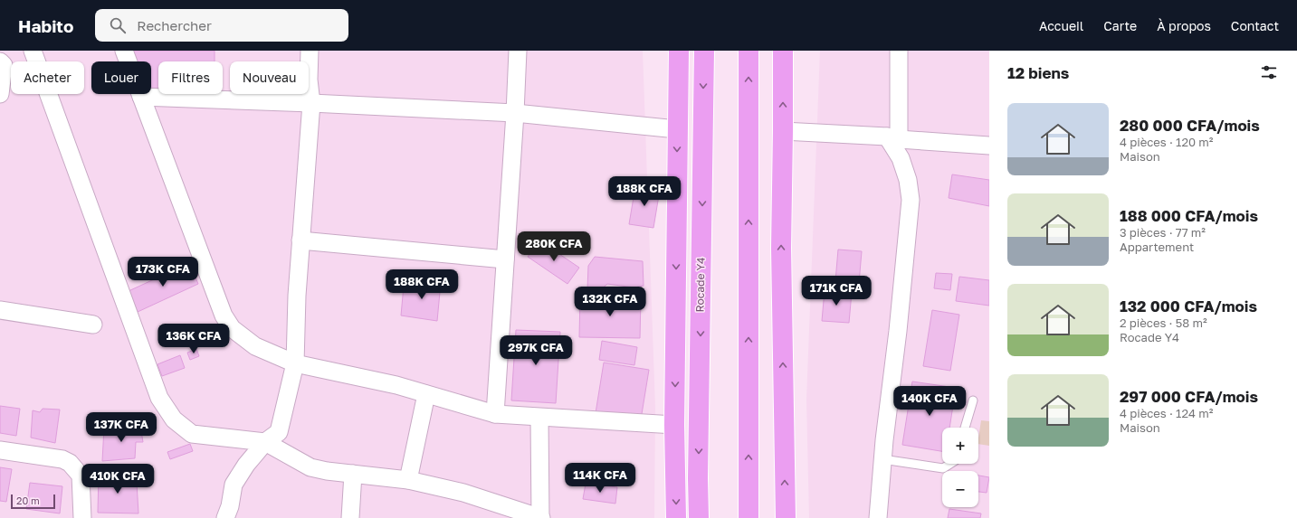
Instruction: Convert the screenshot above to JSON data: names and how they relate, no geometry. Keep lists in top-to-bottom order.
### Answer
{
  "streets": {
    "highway": ["Rocade Y4"]
  },
  "scale_bar": "20 m",
  "page": {
    "header": "Habito",
    "search": "Rechercher",
    "nav": [
      "Accueil",
      "Carte",
      "À propos",
      "Contact"
    ],
    "heading": "12 biens",
    "chip": [
      "Acheter",
      "Louer",
      "Filtres",
      "Nouveau"
    ],
    "list": [
      {
        "name": "280 000 CFA/mois",
        "note": "4 pièces · 120 m² · Maison"
      },
      {
        "name": "188 000 CFA/mois",
        "note": "3 pièces · 77 m² · Appartement"
      },
      {
        "name": "132 000 CFA/mois",
        "note": "2 pièces · 58 m² · Rocade Y4"
      },
      {
        "name": "297 000 CFA/mois",
        "note": "4 pièces · 124 m² · Maison"
      }
    ],
    "price": [
      "188K CFA",
      "280K CFA",
      "173K CFA",
      "188K CFA",
      "171K CFA",
      "132K CFA",
      "136K CFA",
      "297K CFA",
      "140K CFA",
      "137K CFA",
      "114K CFA",
      "410K CFA"
    ],
    "map_buttons": ["+", "−"],
    "scale": "20 m"
  }
}
